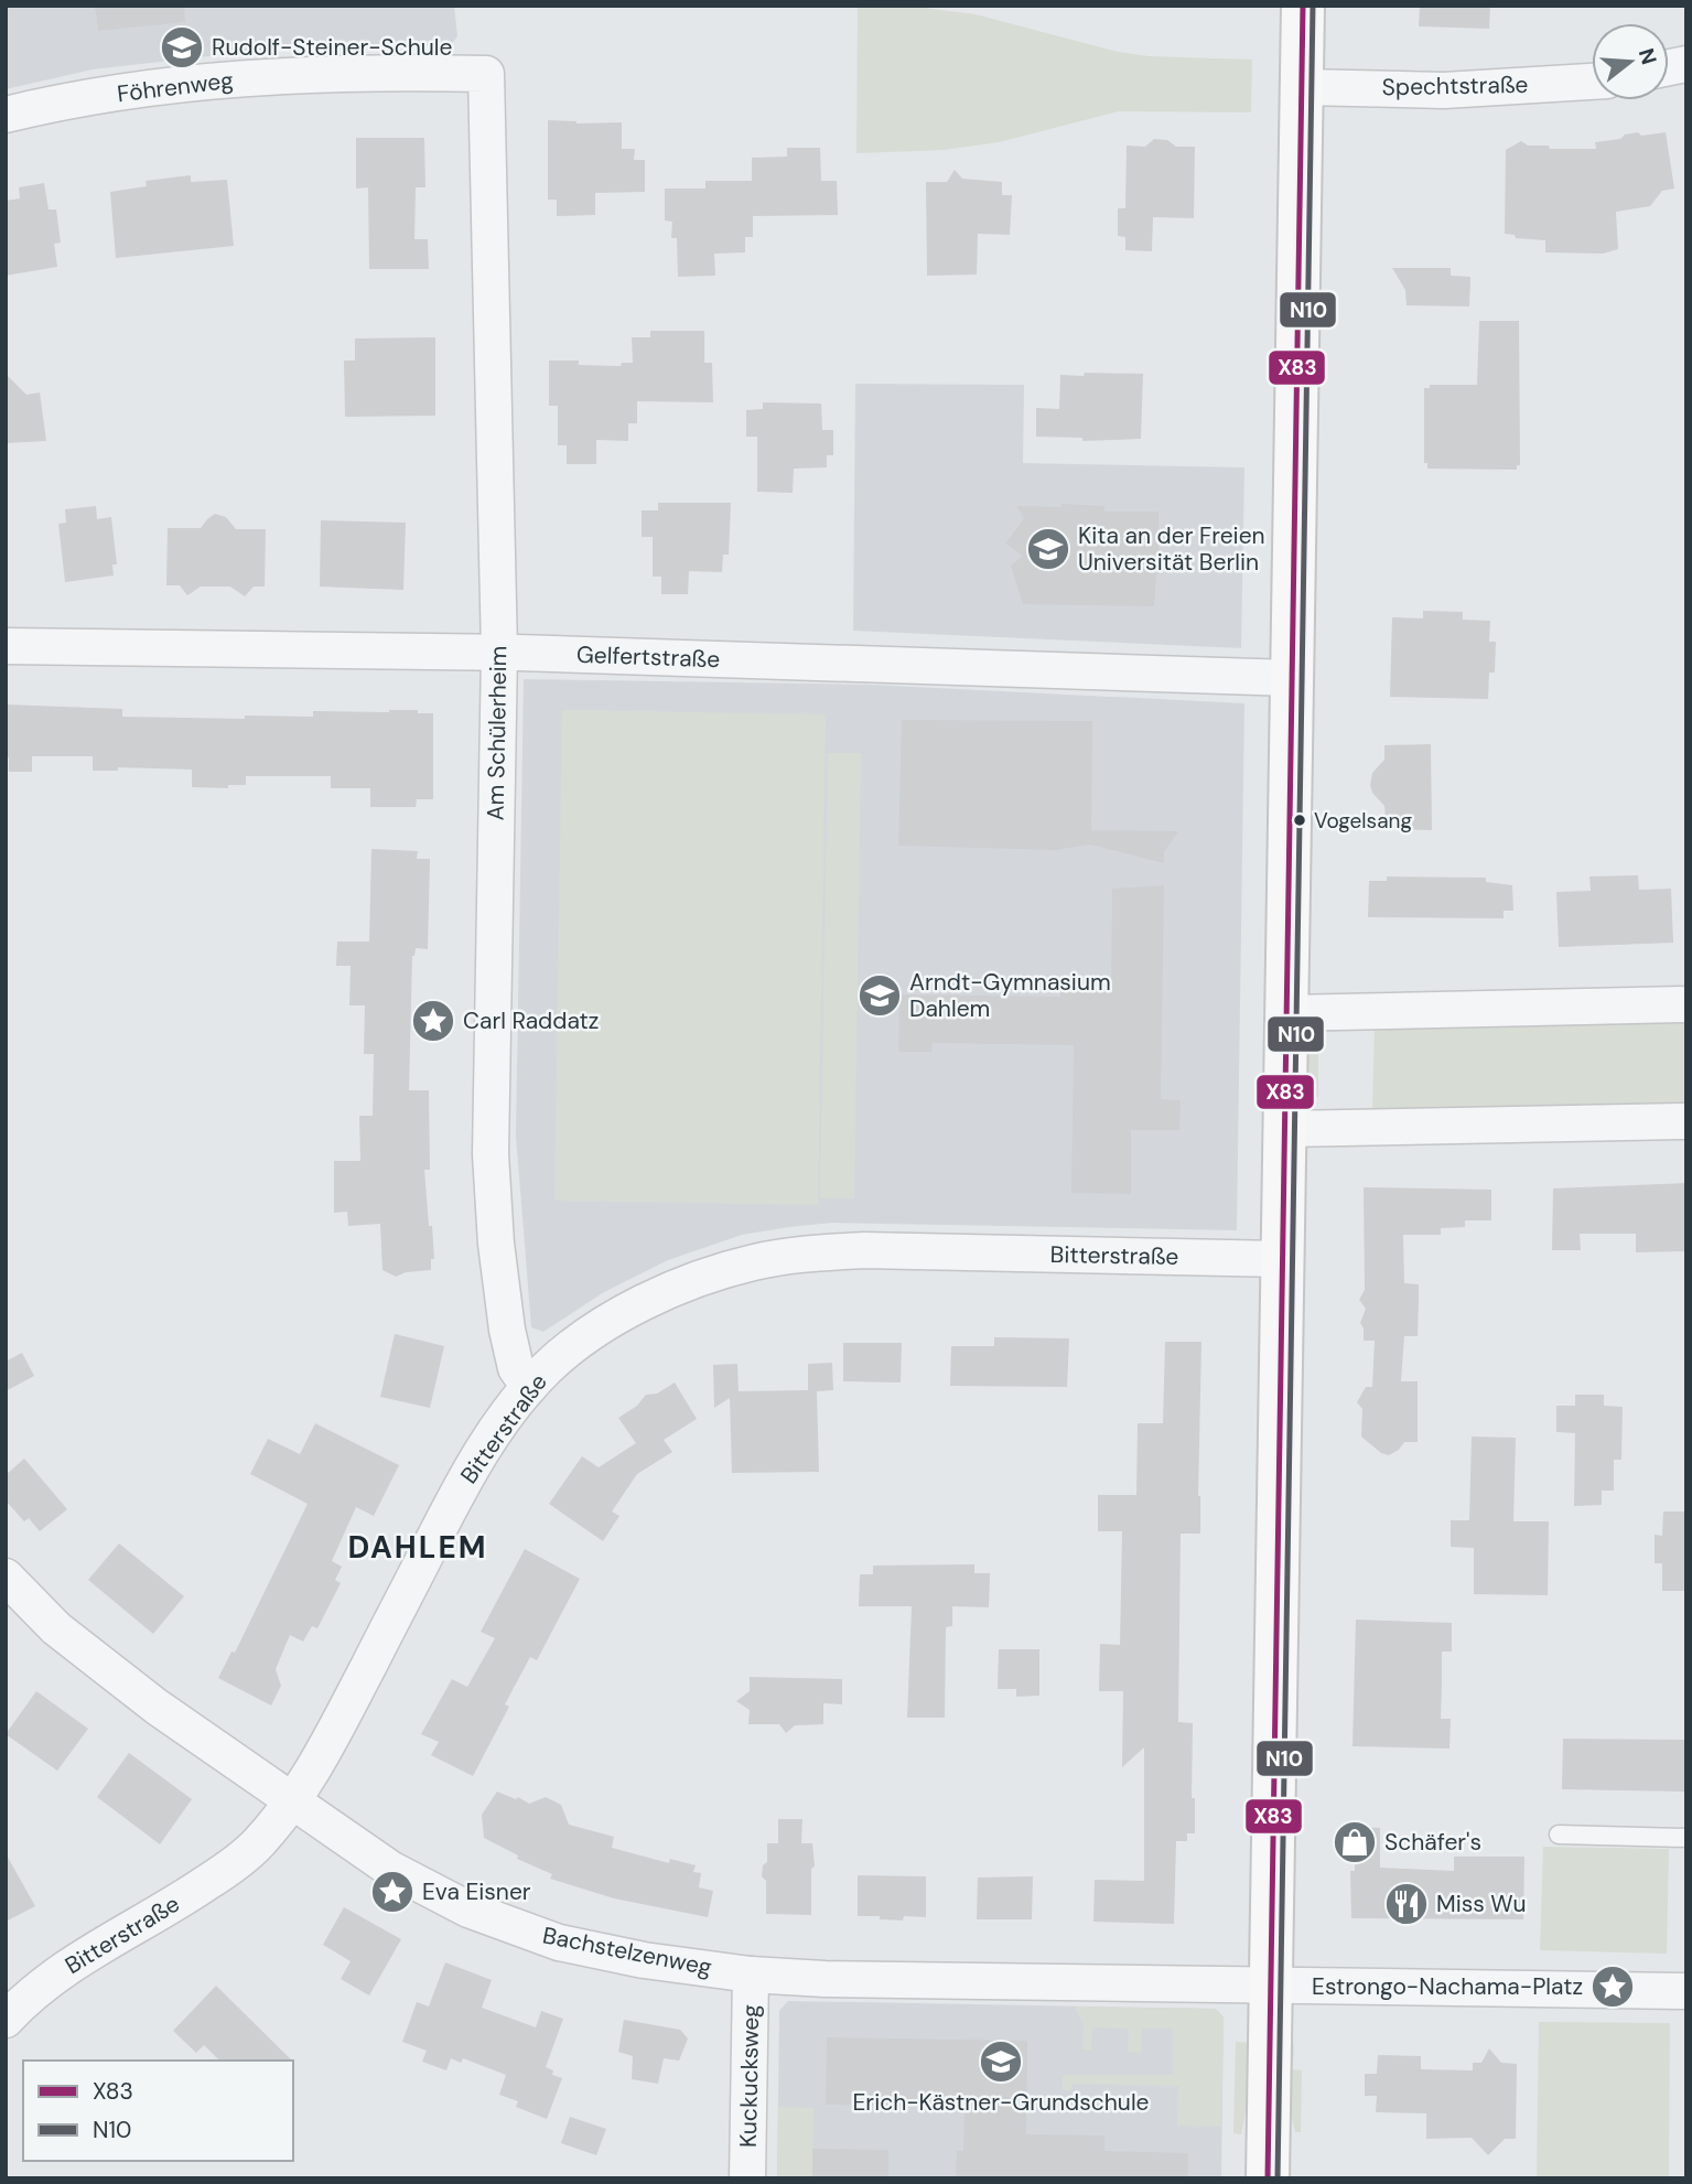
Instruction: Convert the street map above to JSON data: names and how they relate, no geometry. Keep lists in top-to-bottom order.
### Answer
{
  "streets": {
    "street": [
      "Spechtstraße",
      "Föhrenweg",
      "Gelfertstraße",
      "Am Schülerheim",
      "Bitterstraße",
      "Bachstelzenweg",
      "Kuckucksweg"
    ]
  },
  "crossings": [
    ["Föhrenweg", "Am Schülerheim"],
    ["Gelfertstraße", "Am Schülerheim"],
    ["Am Schülerheim", "Bitterstraße"],
    ["Bitterstraße", "Bachstelzenweg"],
    ["Bachstelzenweg", "Kuckucksweg"]
  ],
  "districts": ["DAHLEM"],
  "places": {
    "school or university": [
      "Rudolf-Steiner-Schule",
      "Kita an der Freien Universität Berlin",
      "Arndt-Gymnasium Dahlem",
      "Erich-Kästner-Grundschule"
    ],
    "other": ["Vogelsang"],
    "place": ["Carl Raddatz", "Eva Eisner", "Estrongo-Nachama-Platz"],
    "shop": ["Schäfer's"],
    "restaurant": ["Miss Wu"]
  },
  "lines": ["transit line X83", "transit line N10"],
  "legend": ["X83", "N10"],
  "north": "right"
}
